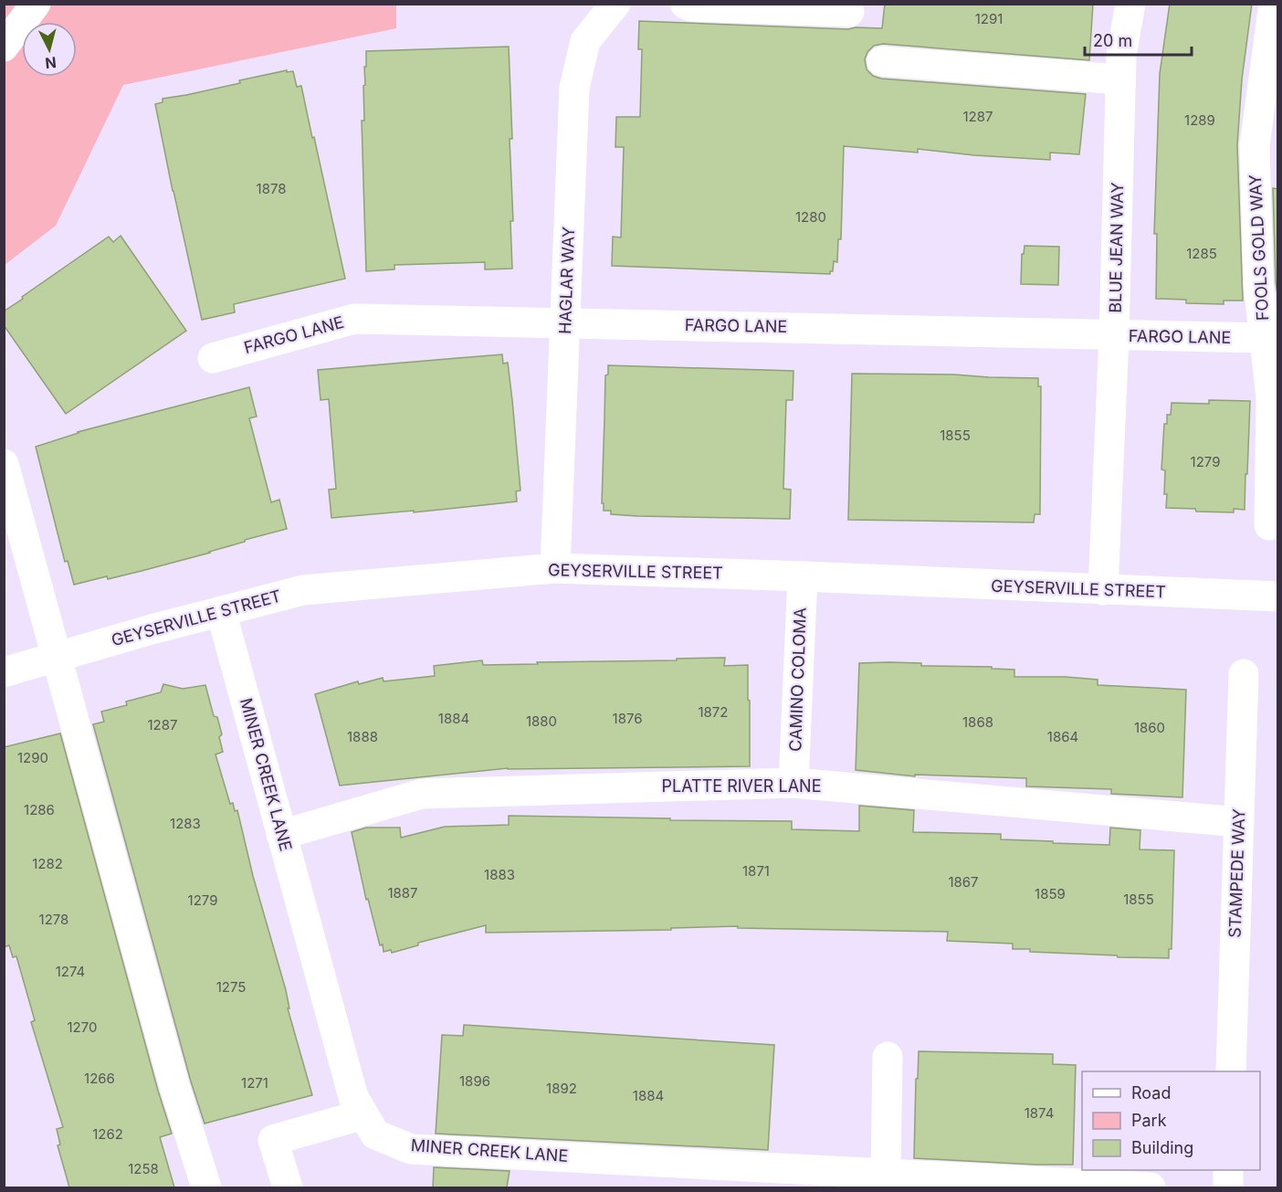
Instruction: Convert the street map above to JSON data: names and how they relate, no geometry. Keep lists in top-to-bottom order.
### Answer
{
  "streets": {
    "street": [
      "BLUE JEAN WAY",
      "FOOLS GOLD WAY",
      "HAGLAR WAY",
      "FARGO LANE",
      "GEYSERVILLE STREET",
      "CAMINO COLOMA",
      "MINER CREEK LANE",
      "PLATTE RIVER LANE",
      "STAMPEDE WAY"
    ]
  },
  "crossings": [
    ["BLUE JEAN WAY", "FARGO LANE"],
    ["BLUE JEAN WAY", "GEYSERVILLE STREET"],
    ["FOOLS GOLD WAY", "FARGO LANE"],
    ["HAGLAR WAY", "FARGO LANE"],
    ["HAGLAR WAY", "GEYSERVILLE STREET"],
    ["GEYSERVILLE STREET", "CAMINO COLOMA"],
    ["GEYSERVILLE STREET", "MINER CREEK LANE"],
    ["CAMINO COLOMA", "PLATTE RIVER LANE"],
    ["MINER CREEK LANE", "PLATTE RIVER LANE"],
    ["PLATTE RIVER LANE", "STAMPEDE WAY"]
  ],
  "house_numbers": [
    "1291",
    "1287",
    "1289",
    "1878",
    "1280",
    "1285",
    "1855",
    "1279",
    "1872",
    "1884",
    "1876",
    "1880",
    "1868",
    "1287",
    "1860",
    "1888",
    "1864",
    "1290",
    "1286",
    "1283",
    "1282",
    "1871",
    "1883",
    "1867",
    "1887",
    "1859",
    "1855",
    "1279",
    "1278",
    "1274",
    "1275",
    "1270",
    "1266",
    "1896",
    "1271",
    "1892",
    "1884",
    "1874",
    "1262",
    "1258"
  ],
  "legend": ["Road", "Park", "Building"],
  "scale_bar": "20 m",
  "north": "bottom"
}
